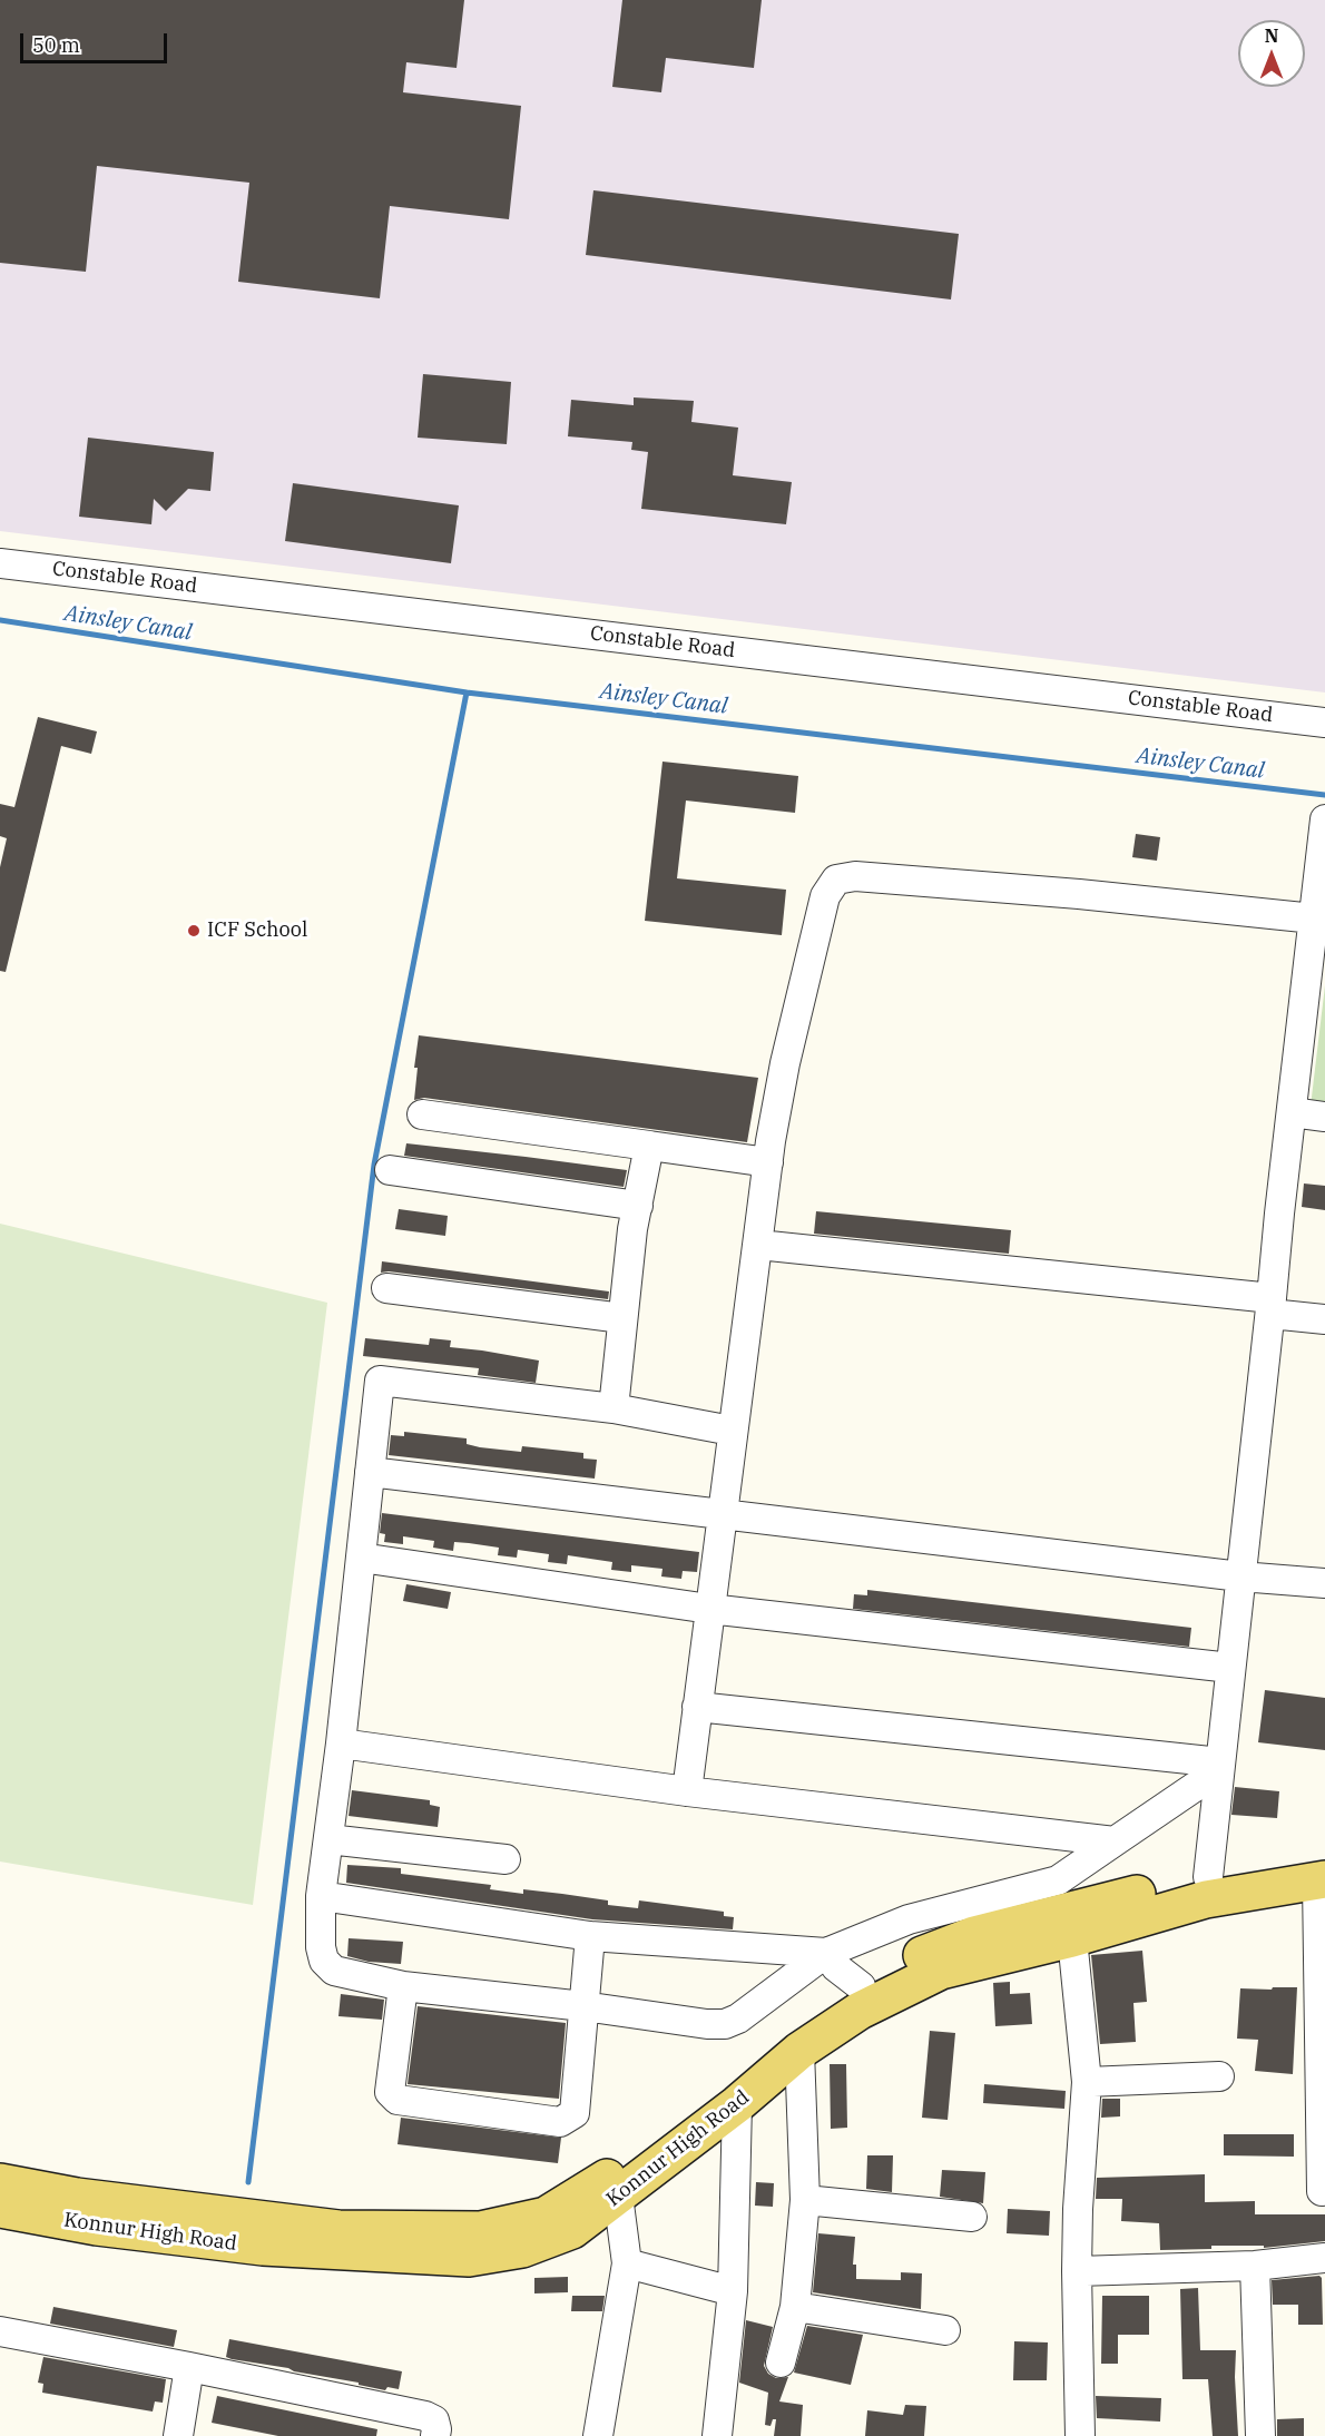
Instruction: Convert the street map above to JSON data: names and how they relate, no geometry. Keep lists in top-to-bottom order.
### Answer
{
  "streets": {
    "main road": ["Konnur High Road"],
    "street": ["Constable Road"]
  },
  "water": ["Ainsley Canal"],
  "places": ["ICF School"],
  "scale_bar": "50 m",
  "north": "top"
}
